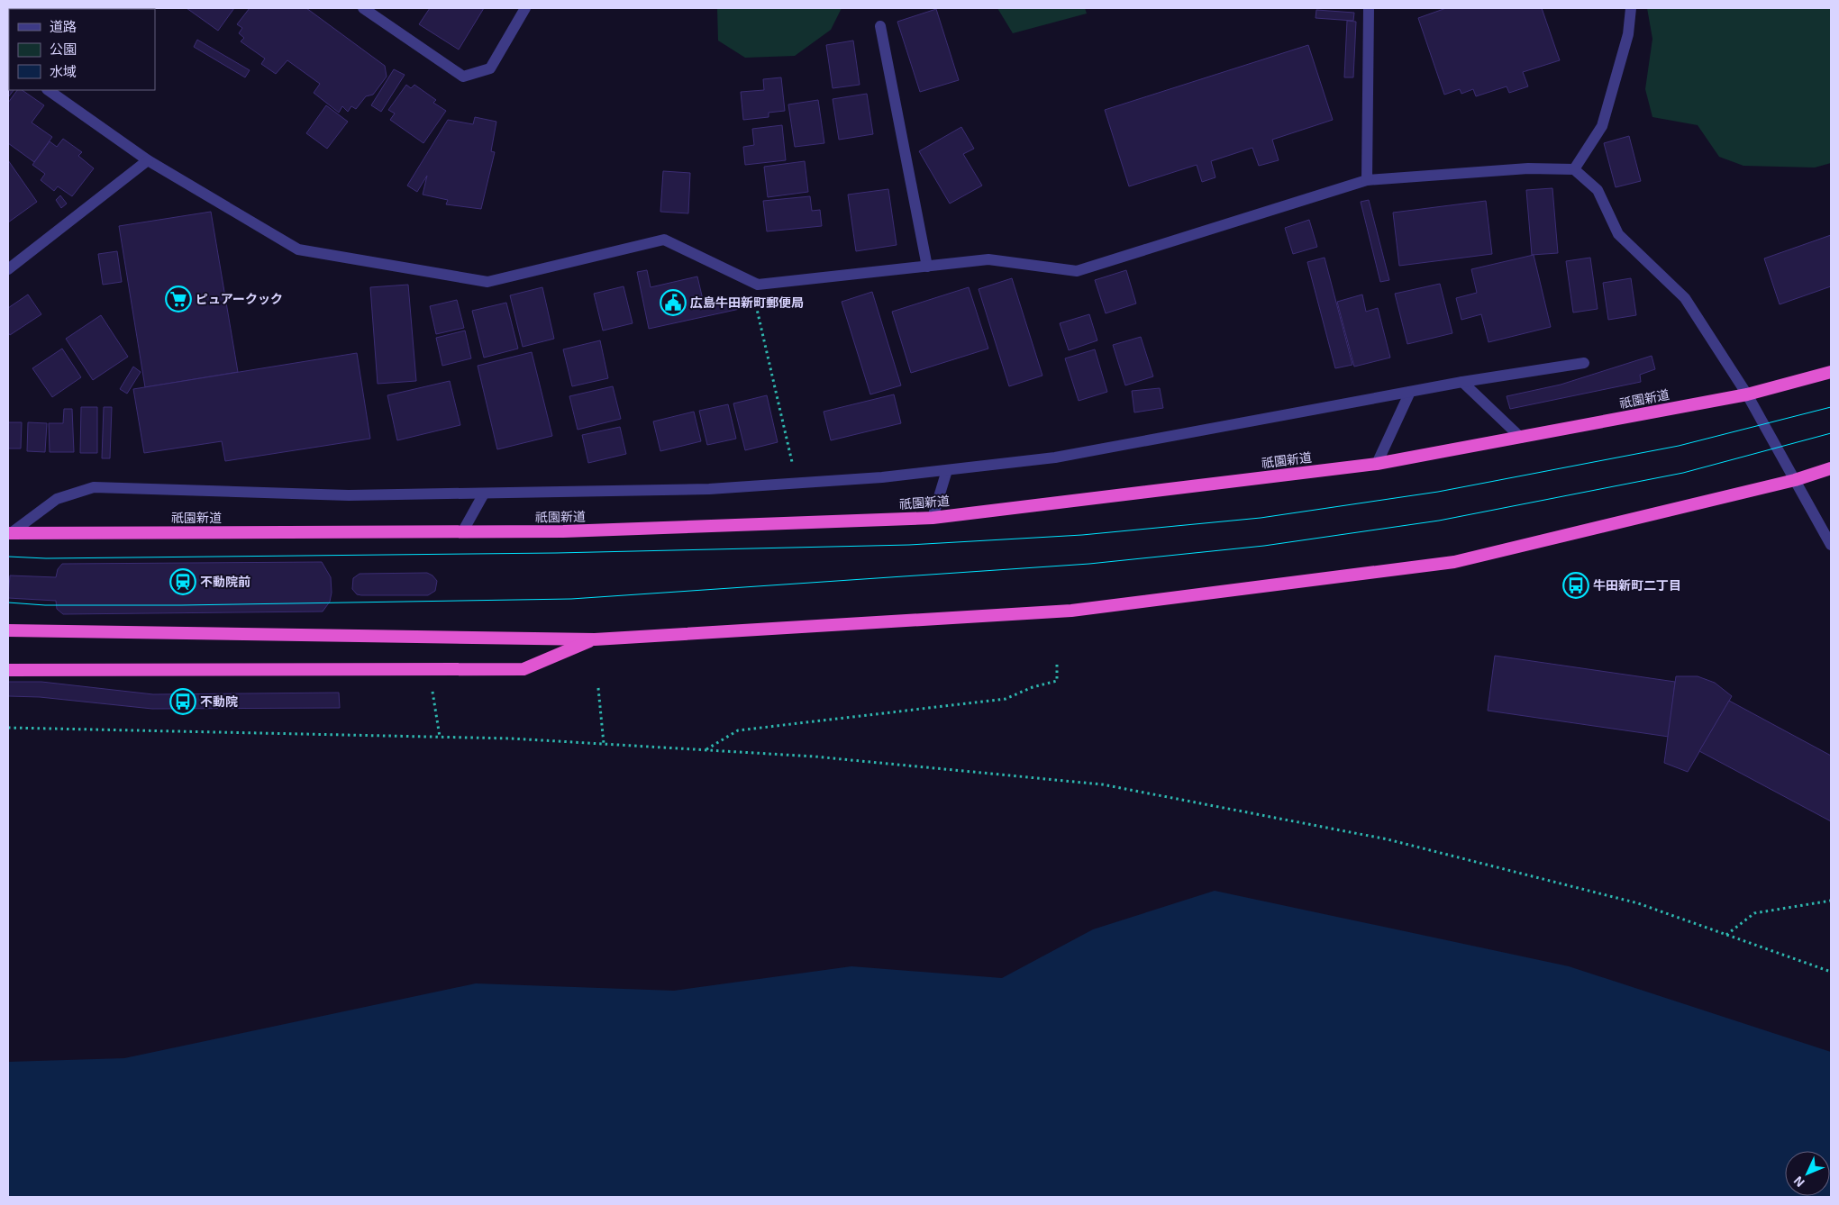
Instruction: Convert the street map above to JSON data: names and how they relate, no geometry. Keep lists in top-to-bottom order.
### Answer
{
  "streets": {
    "highway": ["祇園新道"]
  },
  "places": {
    "supermarket": ["ピュアークック"],
    "public building": ["広島牛田新町郵便局"],
    "station": ["不動院前"],
    "bus stop": ["牛田新町二丁目", "不動院"]
  },
  "legend": ["道路", "公園", "水域"],
  "north": "bottom left"
}
